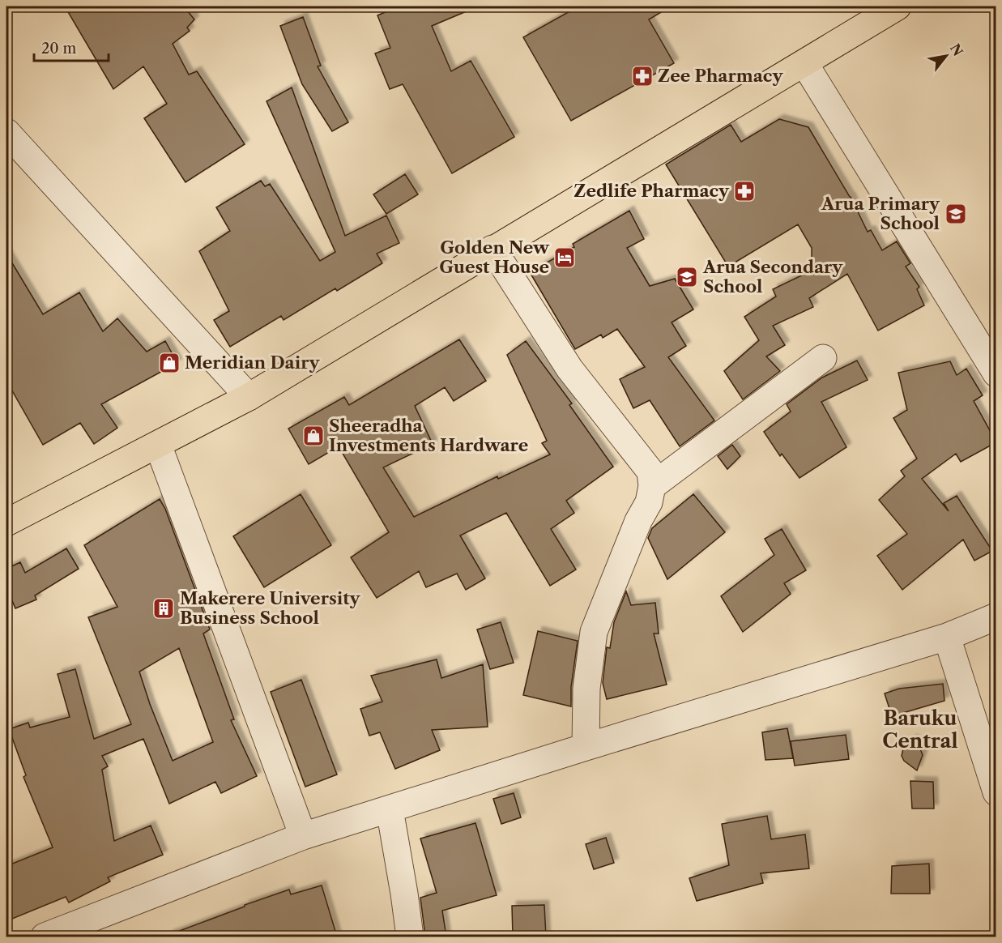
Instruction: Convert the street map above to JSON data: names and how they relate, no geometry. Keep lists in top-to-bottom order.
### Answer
{
  "districts": ["Baruku Central"],
  "places": {
    "pharmacy": ["Zee Pharmacy", "Zedlife Pharmacy"],
    "school or university": ["Arua Primary School", "Arua Secondary School"],
    "hotel": ["Golden New Guest House"],
    "shop": ["Meridian Dairy", "Sheeradha Investments Hardware"],
    "building": ["Makerere University Business School"]
  },
  "scale_bar": "20 m",
  "north": "top right"
}
